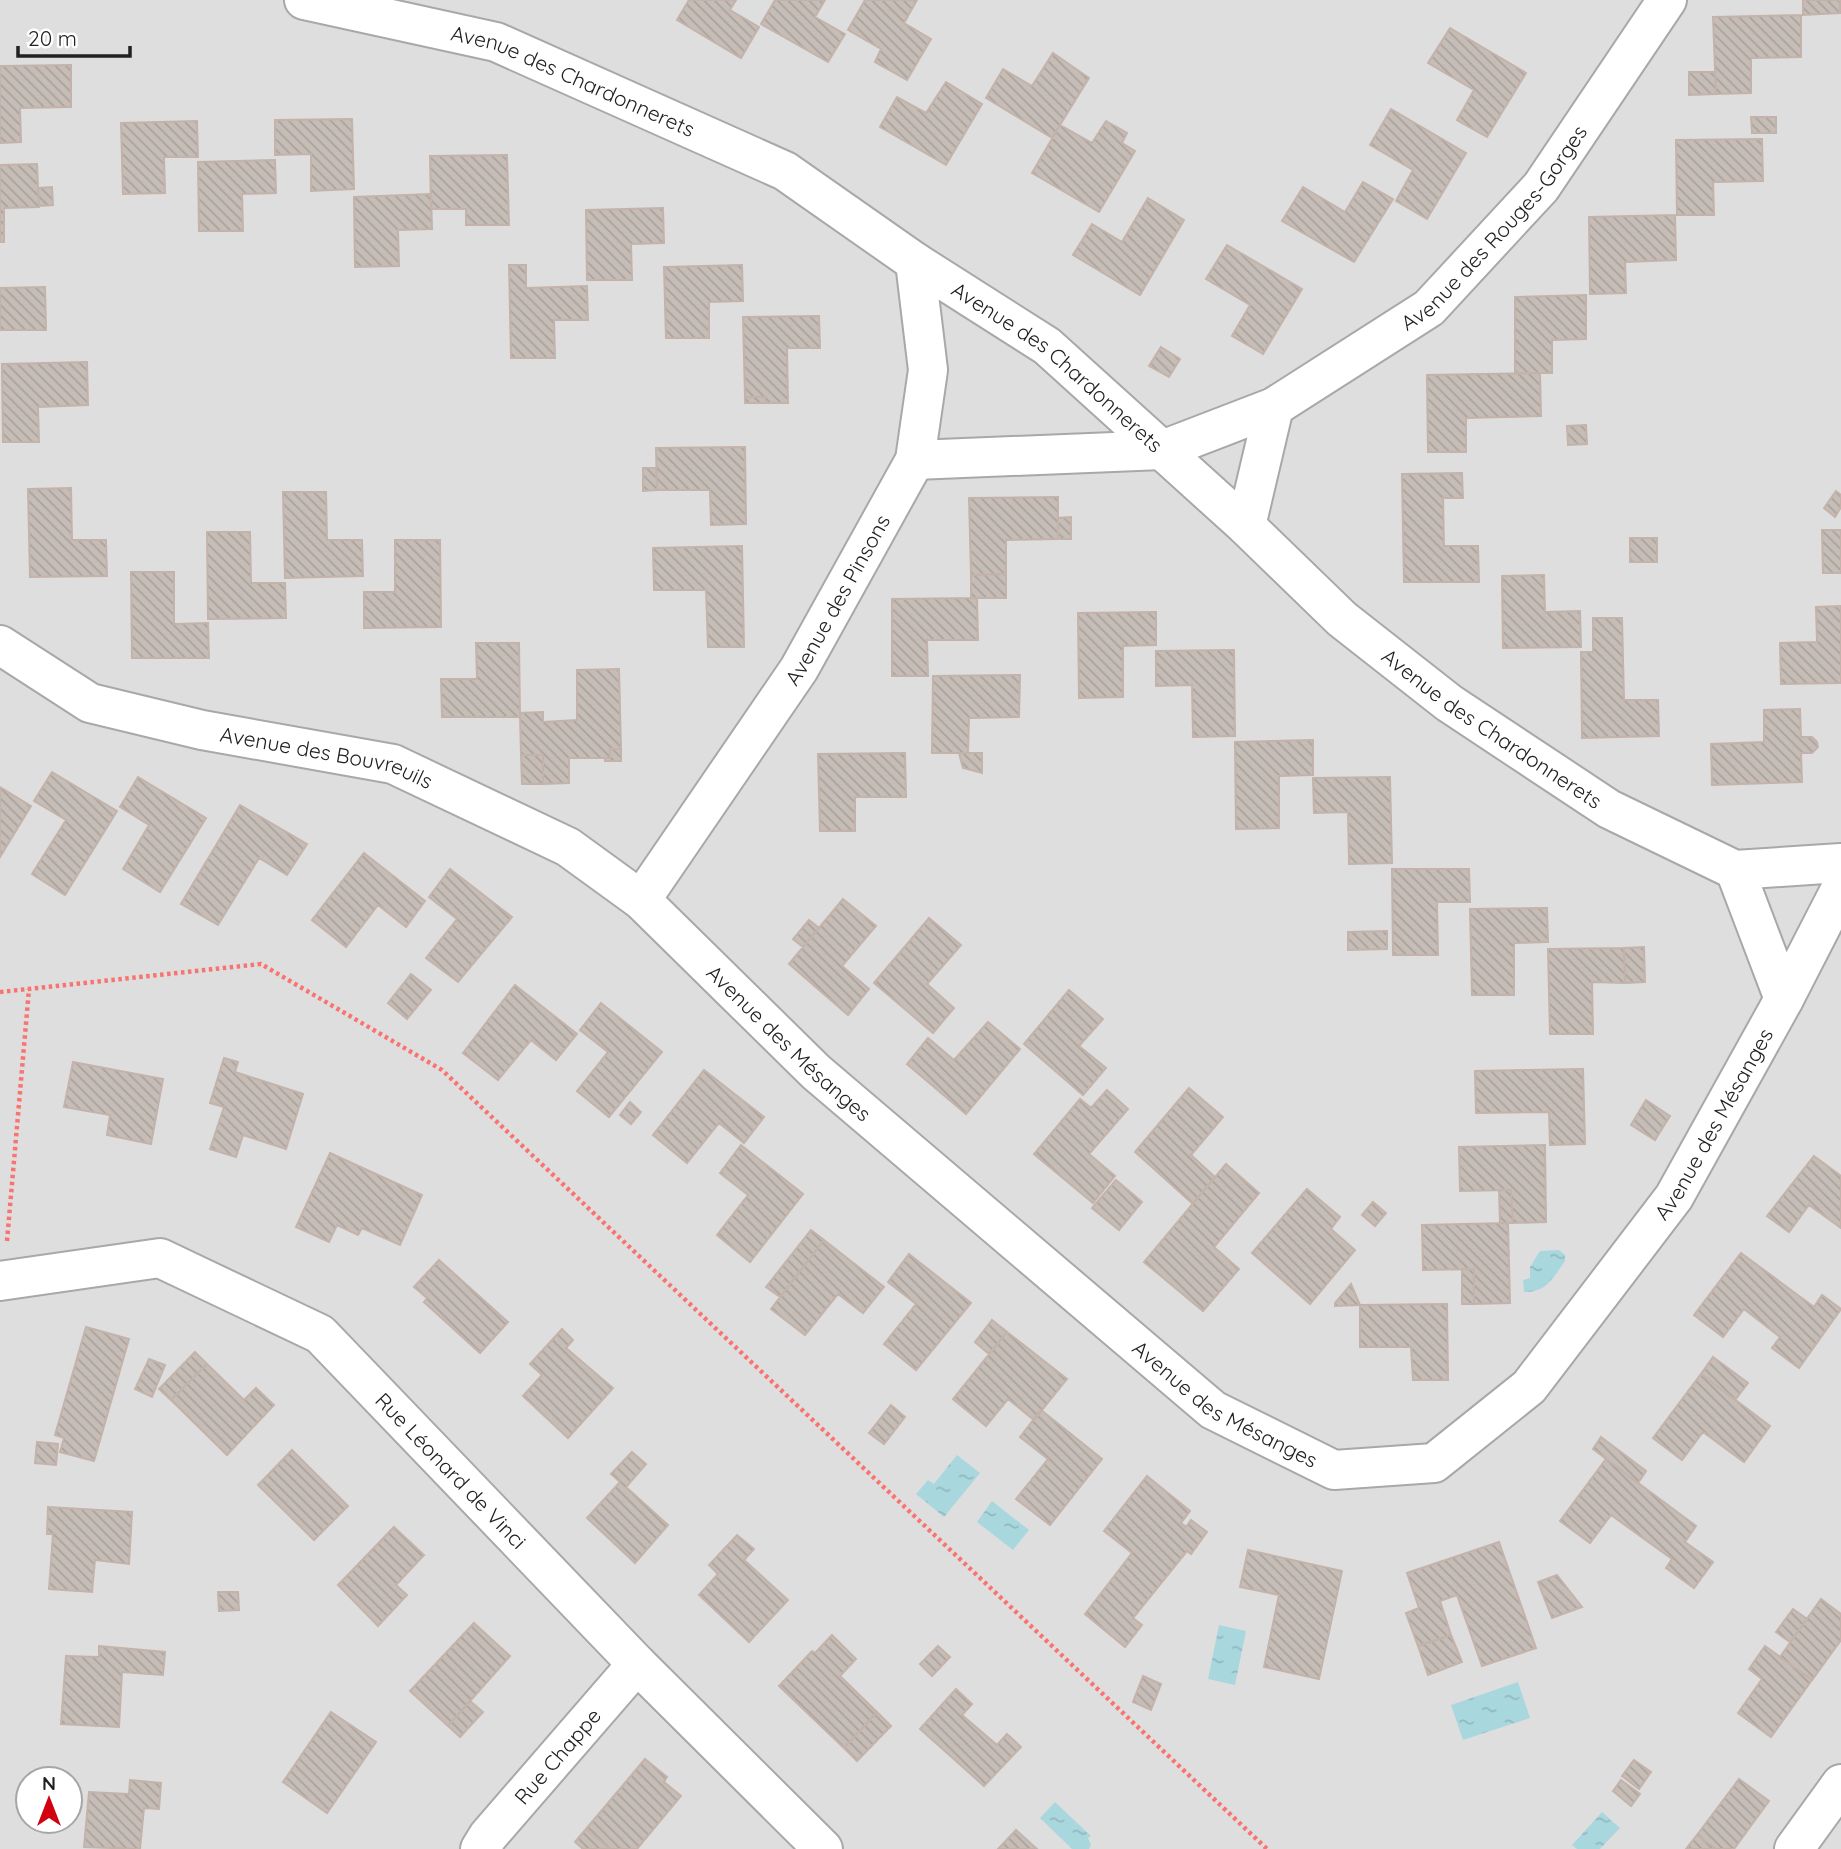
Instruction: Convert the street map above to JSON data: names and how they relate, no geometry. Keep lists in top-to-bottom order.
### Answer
{
  "streets": {
    "street": [
      "Avenue des Chardonnerets",
      "Avenue des Rouges-Gorges",
      "Avenue des Pinsons",
      "Avenue des Bouvreuils",
      "Avenue des Mésanges",
      "Rue Léonard de Vinci",
      "Rue Chappe"
    ]
  },
  "crossings": [
    ["Avenue des Chardonnerets", "Avenue des Rouges-Gorges"],
    ["Avenue des Chardonnerets", "Avenue des Pinsons"],
    ["Avenue des Rouges-Gorges", "Avenue des Pinsons"],
    ["Avenue des Pinsons", "Avenue des Bouvreuils"],
    ["Avenue des Pinsons", "Avenue des Mésanges"],
    ["Avenue des Bouvreuils", "Avenue des Mésanges"],
    ["Rue Léonard de Vinci", "Rue Chappe"]
  ],
  "scale_bar": "20 m",
  "north": "top"
}
